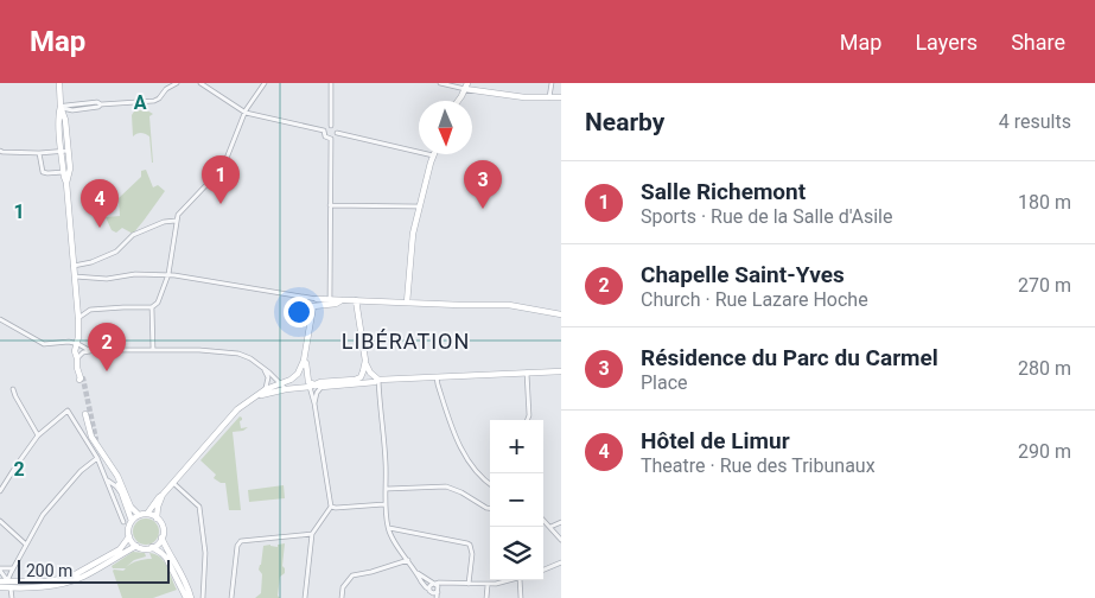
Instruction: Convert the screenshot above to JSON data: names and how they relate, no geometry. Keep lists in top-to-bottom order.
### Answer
{
  "districts": ["LIBÉRATION"],
  "scale_bar": "200 m",
  "north": "bottom",
  "page": {
    "header": "Map",
    "nav": ["Map", "Layers", "Share"],
    "heading": ["Nearby", "4 results"],
    "pins": [
      "1",
      "3",
      "4",
      "2"
    ],
    "list": [
      {
        "mark": "1",
        "name": "Salle Richemont",
        "note": "Sports · Rue de la Salle d'Asile",
        "value": "180 m"
      },
      {
        "mark": "2",
        "name": "Chapelle Saint-Yves",
        "note": "Church · Rue Lazare Hoche",
        "value": "270 m"
      },
      {
        "mark": "3",
        "name": "Résidence du Parc du Carmel",
        "note": "Place",
        "value": "280 m"
      },
      {
        "mark": "4",
        "name": "Hôtel de Limur",
        "note": "Theatre · Rue des Tribunaux",
        "value": "290 m"
      }
    ],
    "map_buttons": ["+", "−"],
    "scale": "200 m"
  },
  "grid": {
    "columns": ["A"],
    "rows": ["1", "2"]
  }
}
